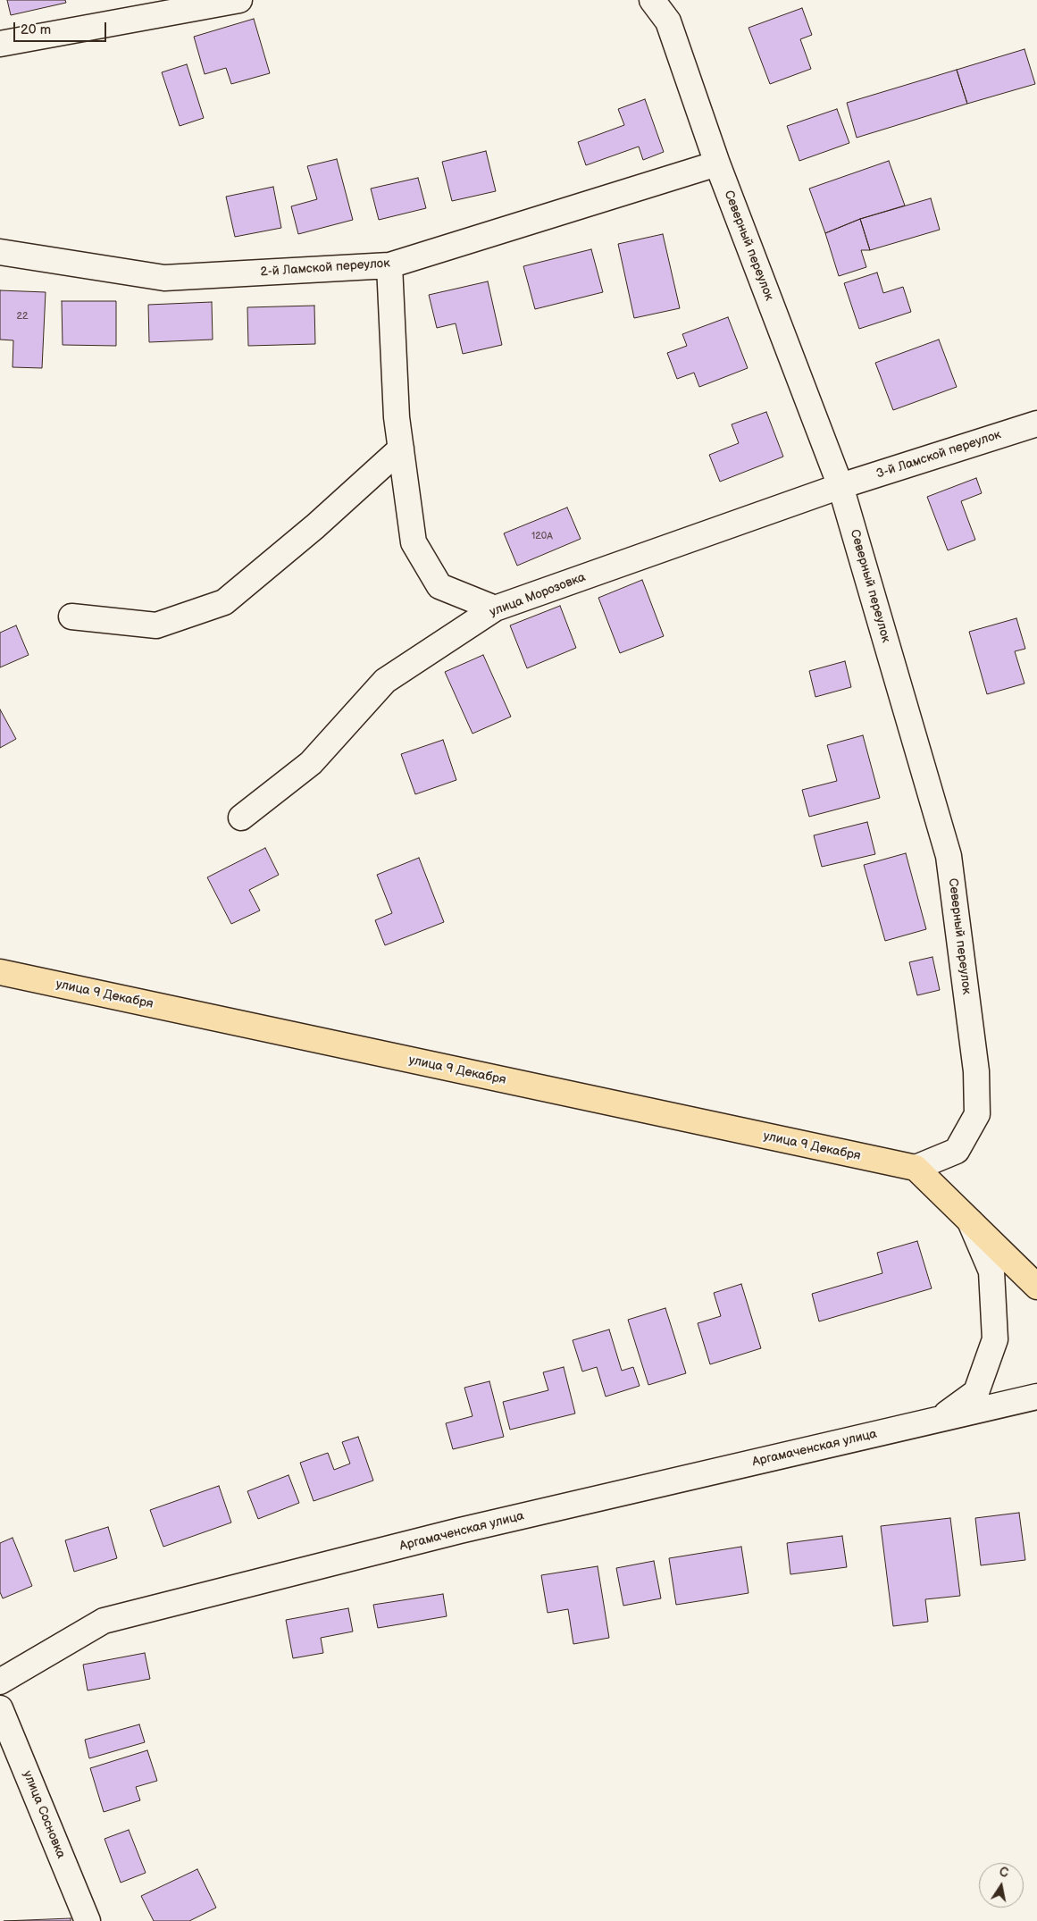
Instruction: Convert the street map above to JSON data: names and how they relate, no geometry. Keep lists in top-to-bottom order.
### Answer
{
  "streets": {
    "main road": ["улица 9 Декабря"],
    "street": [
      "Северный переулок",
      "2-й Ламской переулок",
      "3-й Ламской переулок",
      "улица Морозовка",
      "Аргамаченская улица",
      "улица Сосновка"
    ]
  },
  "crossings": [
    ["Северный переулок", "2-й Ламской переулок"],
    ["Северный переулок", "3-й Ламской переулок"],
    ["Северный переулок", "улица Морозовка"],
    ["Северный переулок", "улица 9 Декабря"],
    ["3-й Ламской переулок", "улица Морозовка"]
  ],
  "house_numbers": ["22", "120А"],
  "scale_bar": "20 m",
  "north": "top"
}
